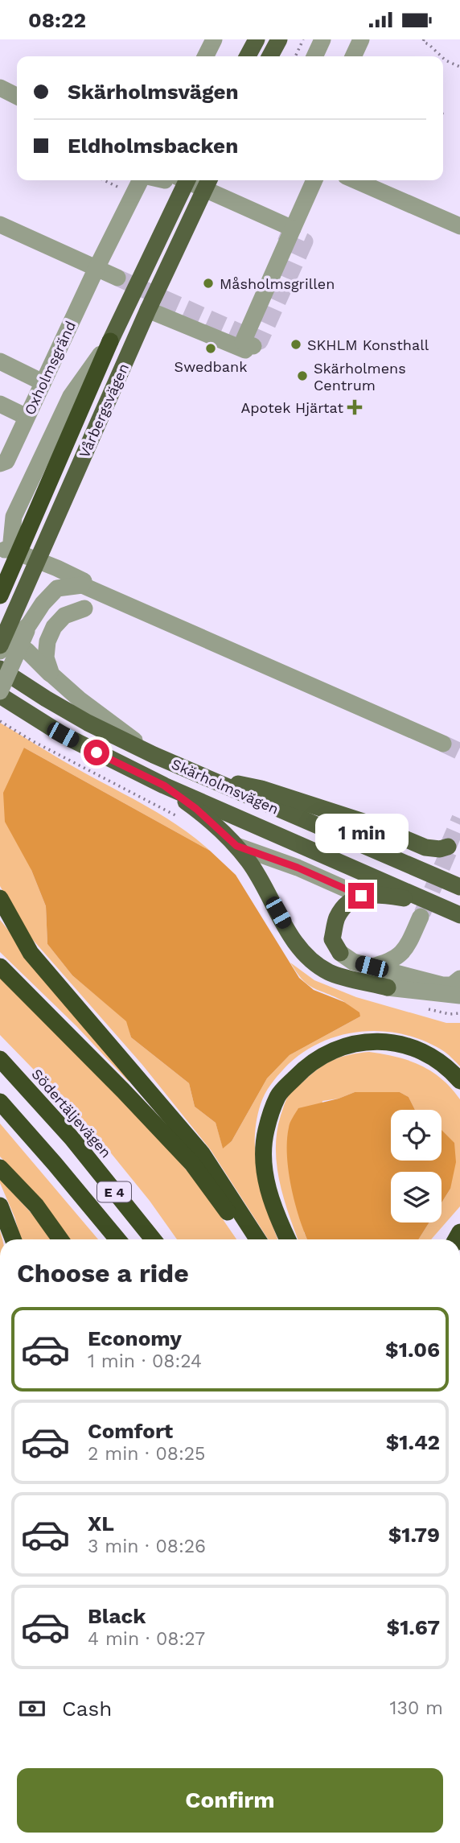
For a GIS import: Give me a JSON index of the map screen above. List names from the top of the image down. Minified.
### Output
{"streets":{"highway":["Södertäljevägen","E 4"],"main road":["Vårbergsvägen","Skärholmsvägen"],"street":["Oxholmsgränd"]},"places":{"other":["Måsholmsgrillen","SKHLM Konsthall","Swedbank","Skärholmens Centrum"],"health":["Apotek Hjärtat"]},"page":{"status":"08:22","banner":["Skärholmsvägen","Eldholmsbacken"],"bubble":"1 min","heading":"Choose a ride","list":[{"name":"Economy","note":"1 min · 08:24","value":"$1.06"},{"name":"Comfort","note":"2 min · 08:25","value":"$1.42"},{"name":"XL","note":"3 min · 08:26","value":"$1.79"},{"name":"Black","note":"4 min · 08:27","value":"$1.67"}],"pay":["Cash","130 m"],"buttons":"Confirm"}}
